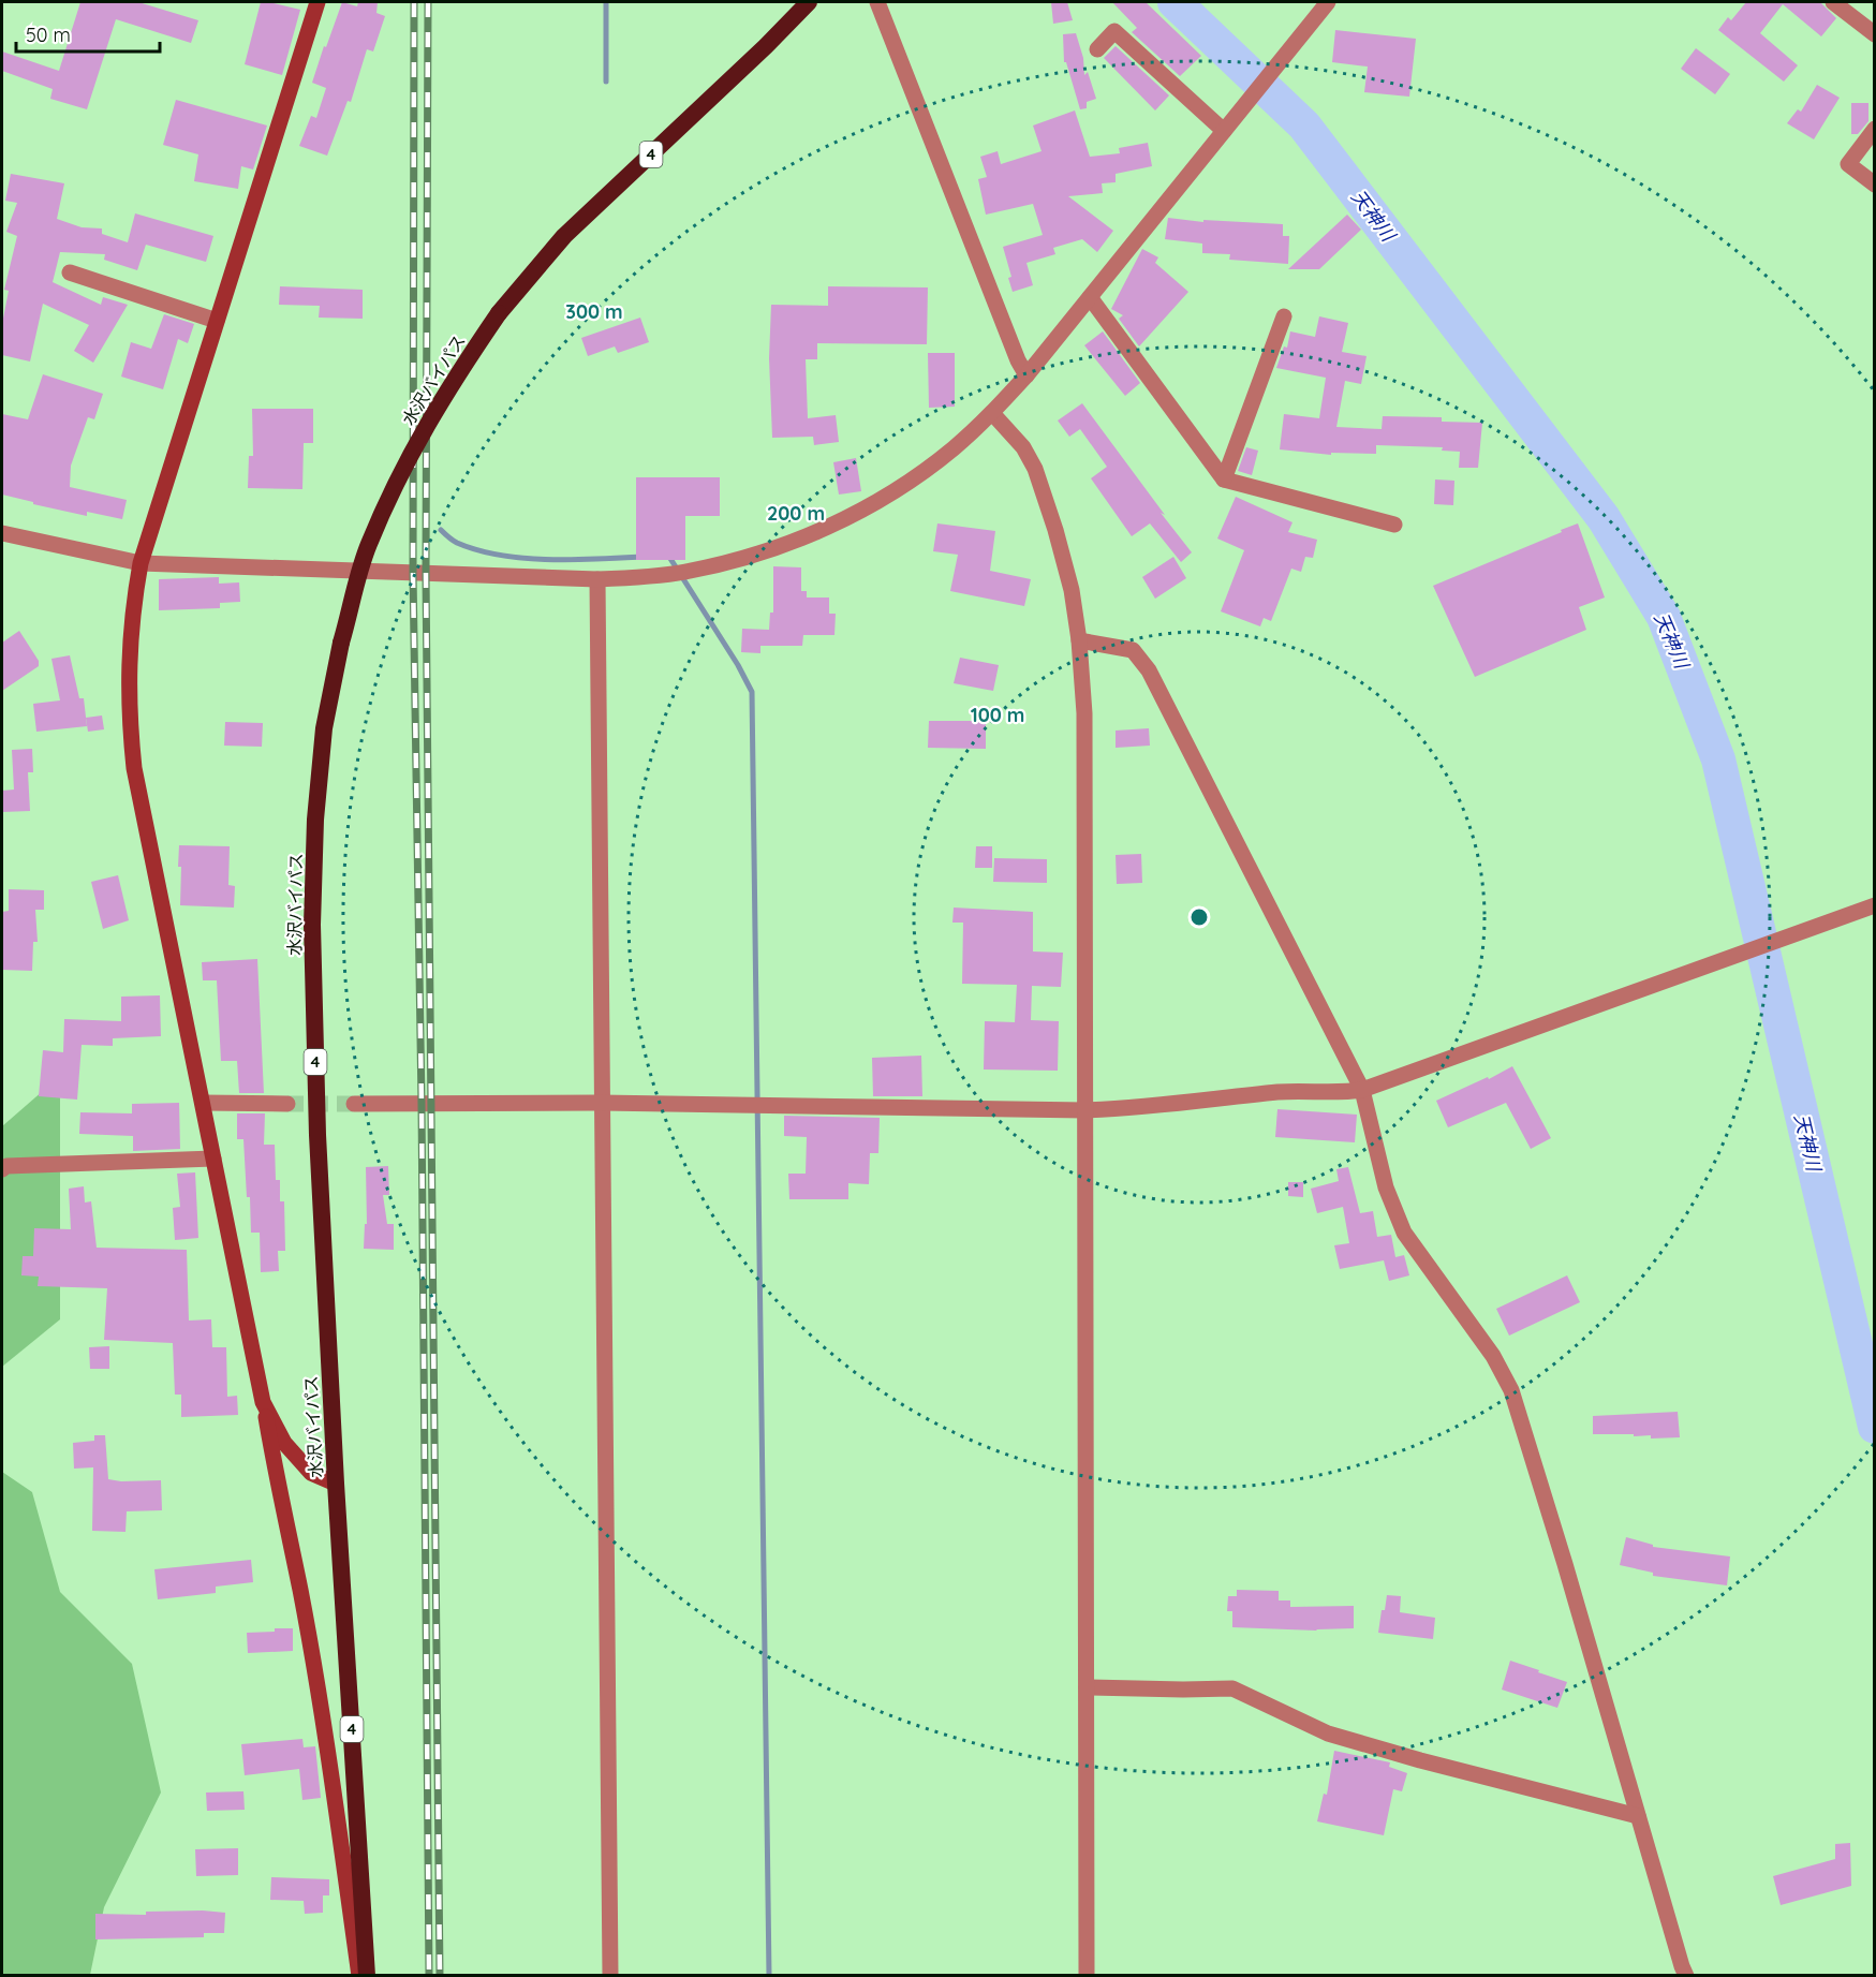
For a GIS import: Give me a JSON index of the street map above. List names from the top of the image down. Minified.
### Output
{"streets":{"highway":["4","水沢バイパス"]},"water":["天神川"],"scale_bar":"50 m","rings":["300 m","200 m","100 m"]}
